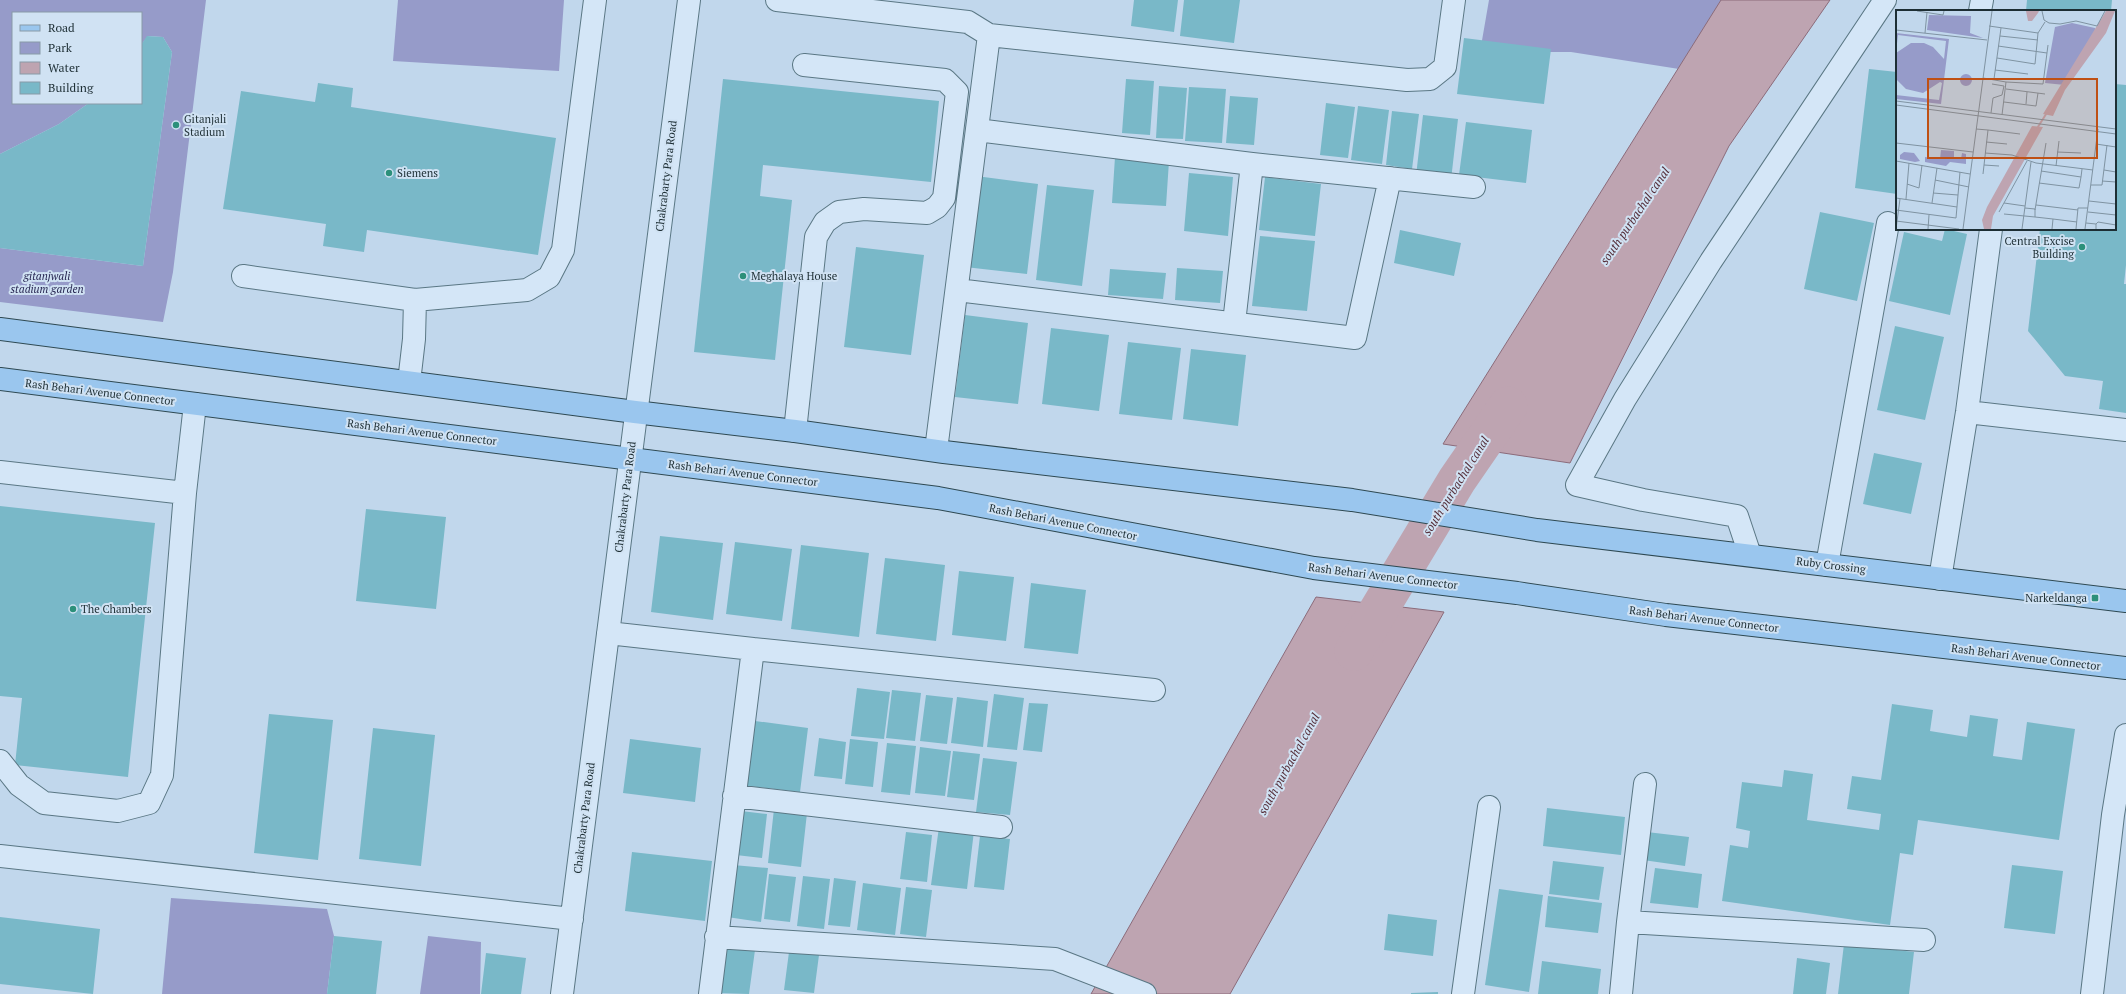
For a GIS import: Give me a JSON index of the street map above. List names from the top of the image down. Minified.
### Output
{"streets":{"main road":["Rash Behari Avenue Connector","Ruby Crossing"],"street":["Chakrabarty Para Road"]},"crossings":[["Chakrabarty Para Road","Rash Behari Avenue Connector"]],"water":["south purbachal canal"],"parks":["gitanjwali stadium garden"],"places":{"other":["Gitanjali Stadium","Siemens","Central Excise Building","Meghalaya House","The Chambers"],"transit":["Narkeldanga"]},"legend":["Road","Park","Water","Building"]}
